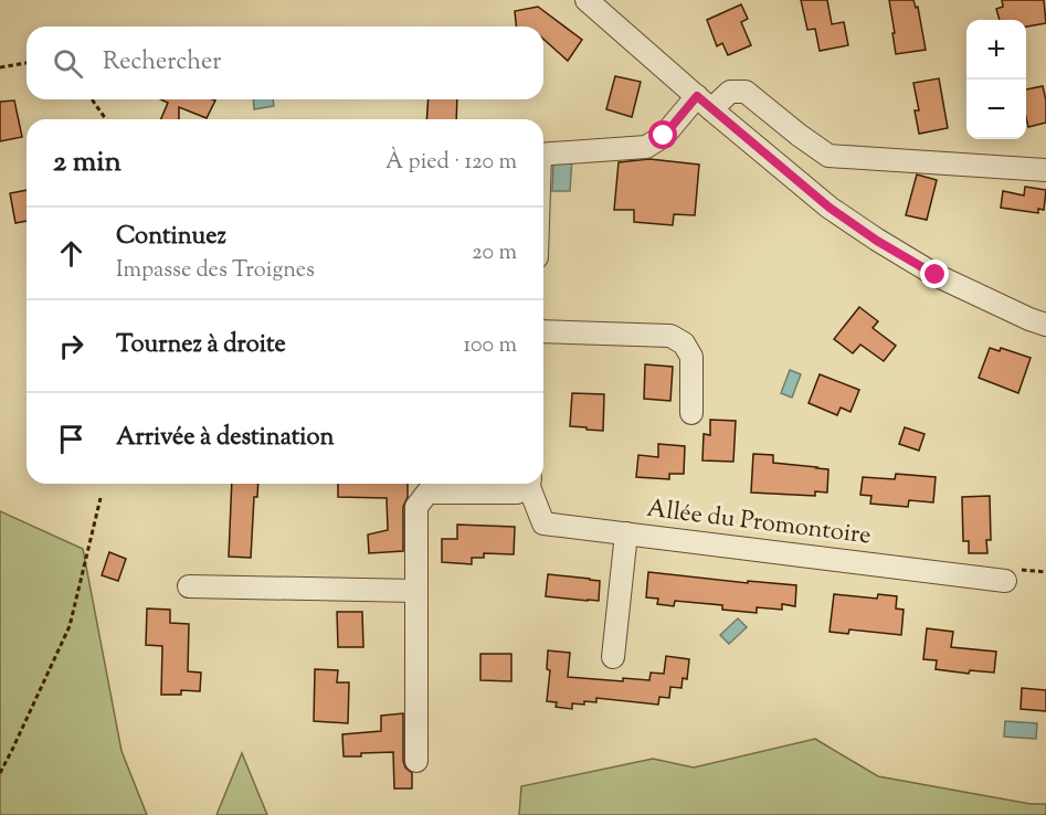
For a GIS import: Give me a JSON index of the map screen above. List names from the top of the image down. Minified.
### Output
{"streets":{"street":["Allée du Promontoire"]},"page":{"map_buttons":["+","−"],"search":"Rechercher","heading":["2 min","À pied · 120 m"],"list":[["Continuez","Impasse des Troignes","20 m"],["Tournez à droite","100 m"],"Arrivée à destination"]}}
